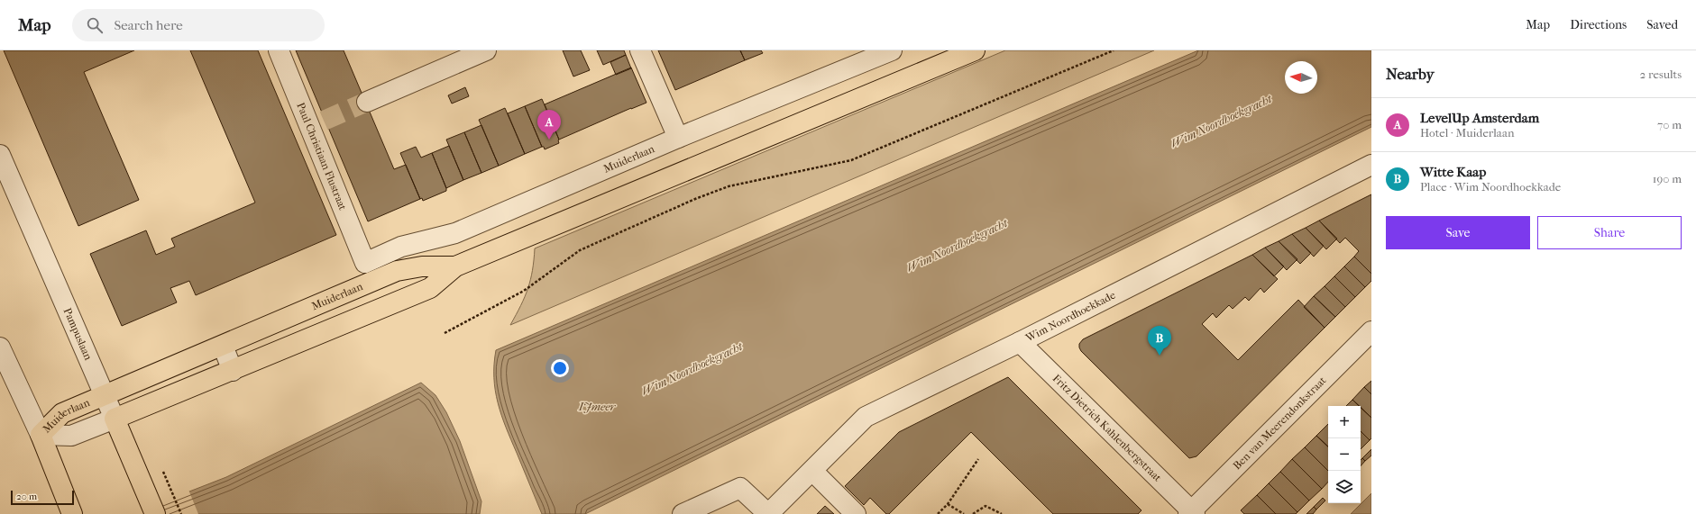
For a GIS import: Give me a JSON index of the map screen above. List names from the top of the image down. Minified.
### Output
{"streets":{"main road":["Muiderlaan","Pampuslaan"],"street":["Paul Christiaan Flustraat","Wim Noordhoekkade","Ben van Meerendonkstraat","Fritz Dietrich Kahlenbergstraat"]},"crossings":[["Paul Christiaan Flustraat","Muiderlaan"],["Muiderlaan","Pampuslaan"],["Wim Noordhoekkade","Fritz Dietrich Kahlenbergstraat"],["Ben van Meerendonkstraat","Fritz Dietrich Kahlenbergstraat"]],"water":["Wim Noordhoekgracht","IJmeer"],"scale_bar":"20 m","north":"left","page":{"header":"Map","search":"Search here","nav":["Map","Directions","Saved"],"heading":["Nearby","2 results"],"list":[{"mark":"A","name":"LevelUp Amsterdam","note":"Hotel · Muiderlaan","value":"70 m"},{"mark":"B","name":"Witte Kaap","note":"Place · Wim Noordhoekkade","value":"190 m"}],"pins":["A","B"],"buttons":["Save","Share"],"map_buttons":["+","−"],"scale":"20 m"}}
